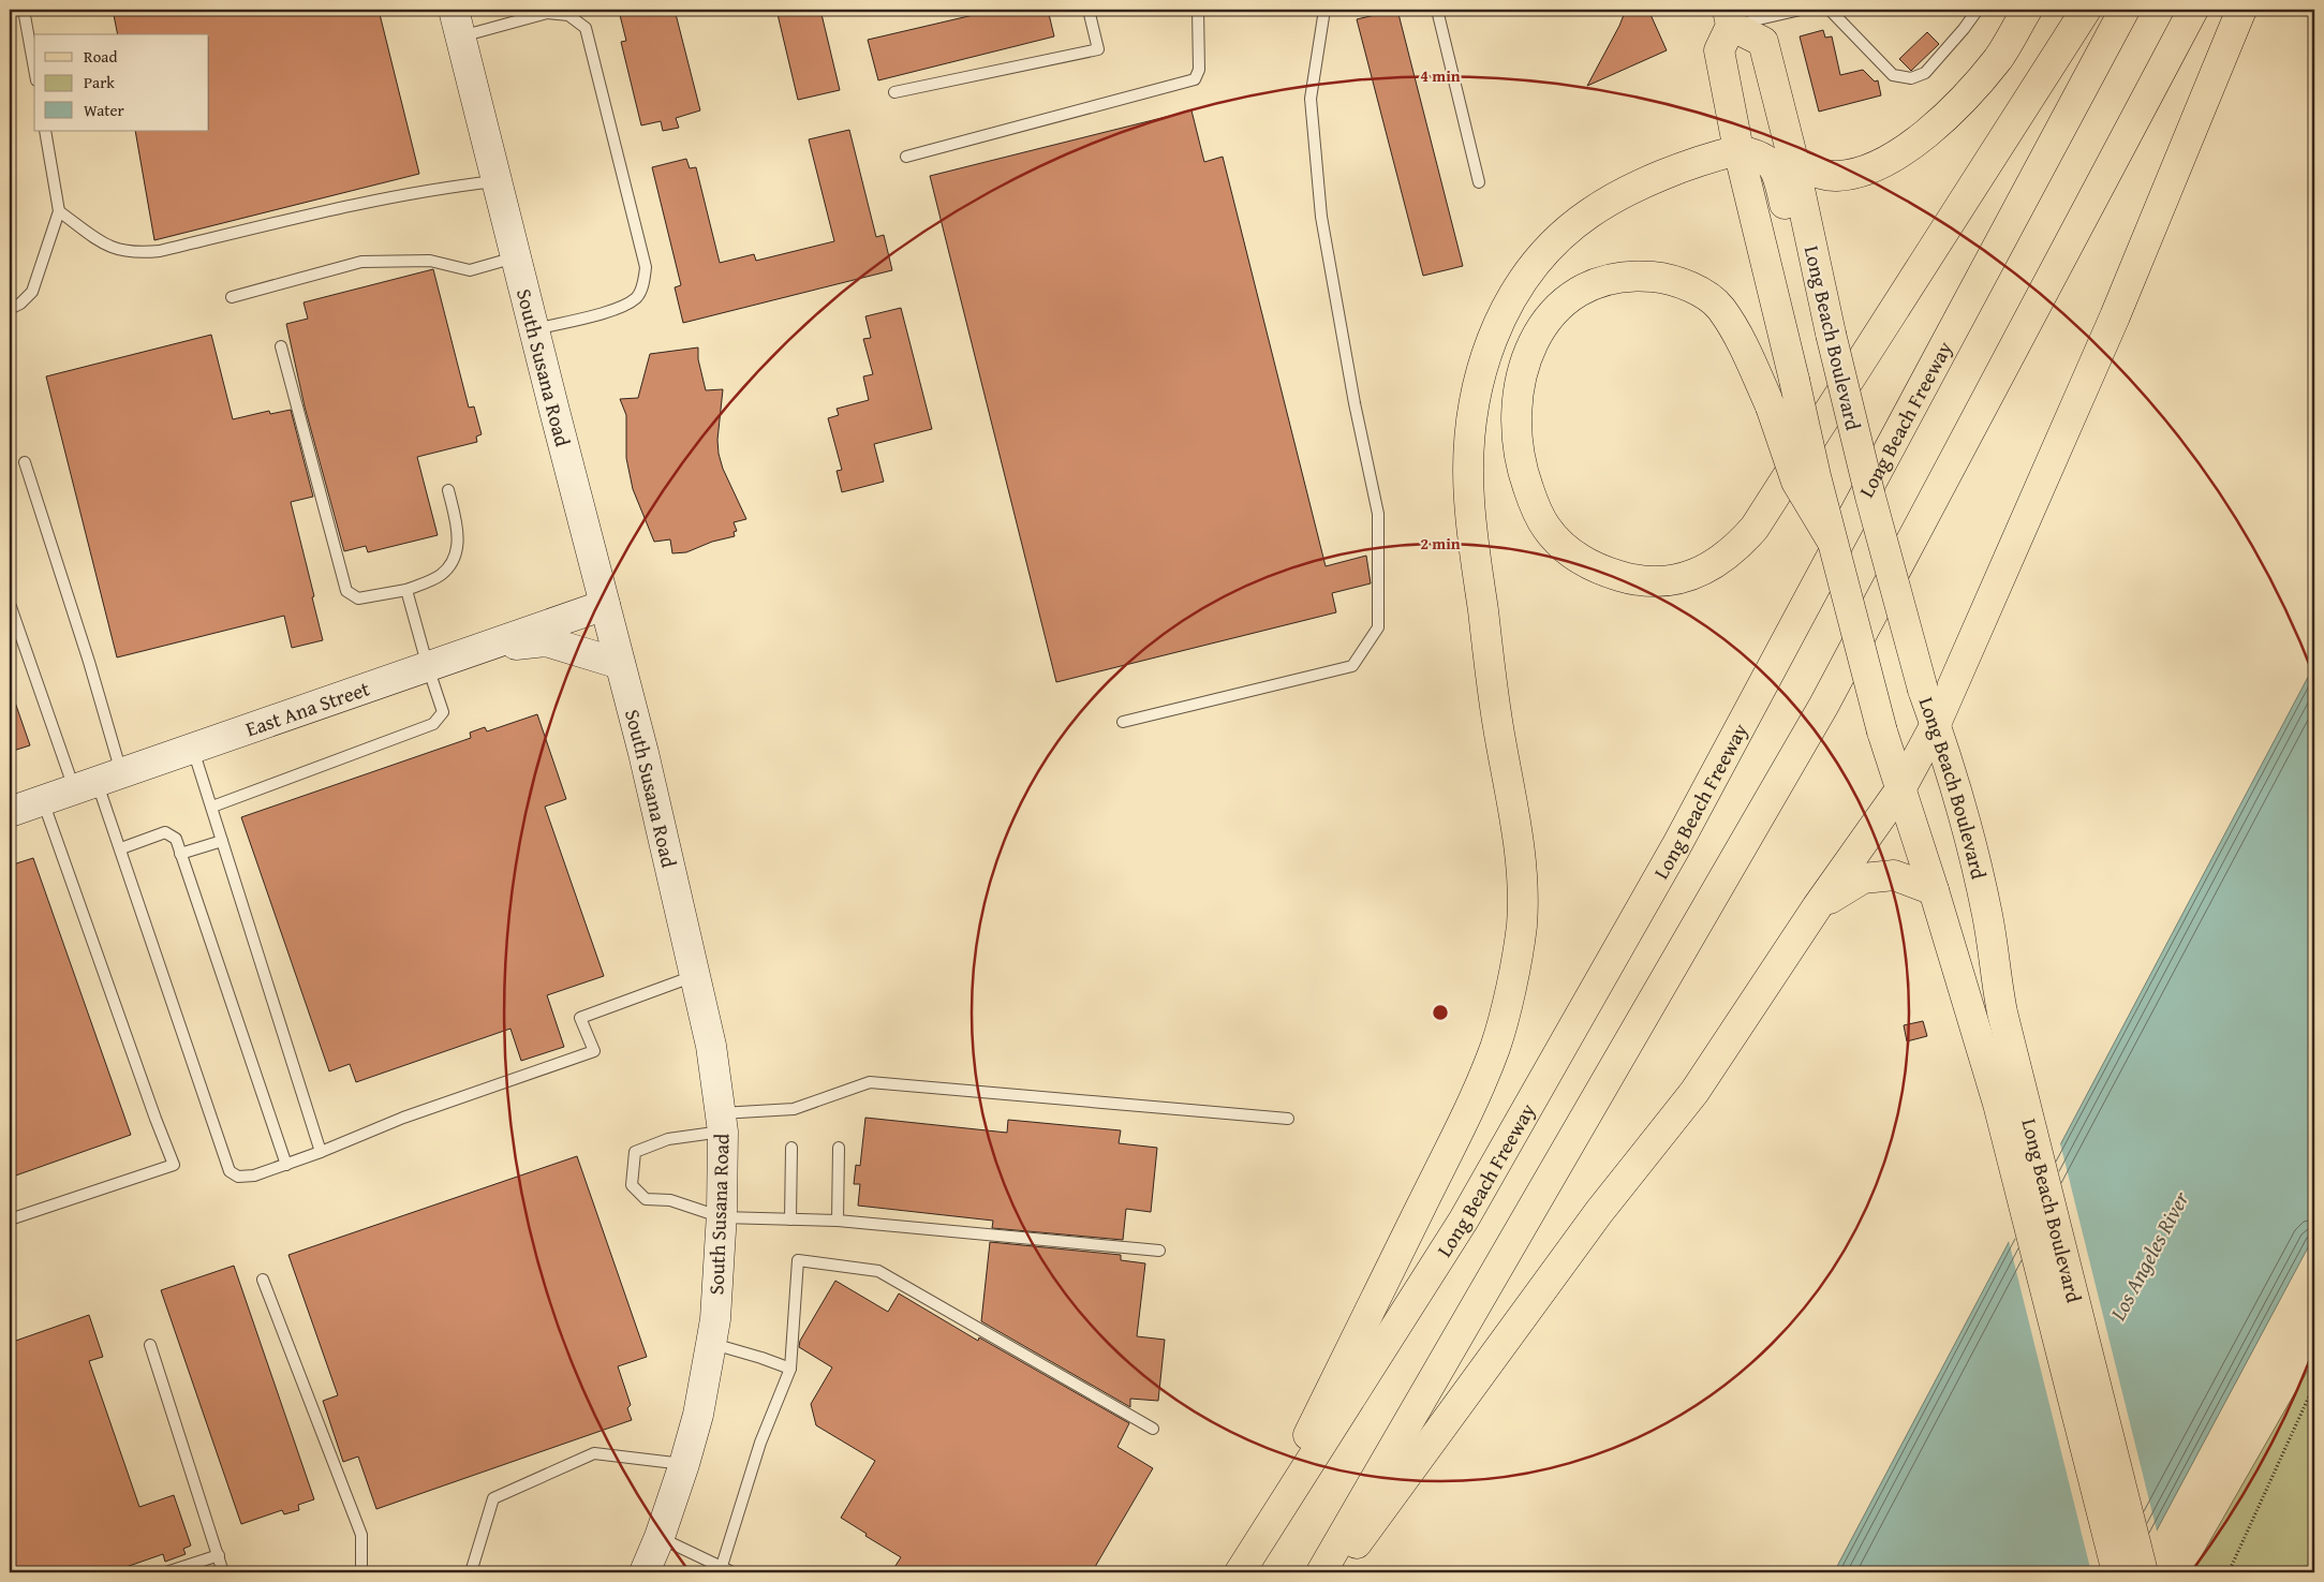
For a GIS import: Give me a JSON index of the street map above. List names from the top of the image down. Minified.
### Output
{"streets":{"main road":["Long Beach Boulevard","Long Beach Freeway"],"street":["South Susana Road","East Ana Street"]},"crossings":[["South Susana Road","East Ana Street"]],"water":["Los Angeles River"],"legend":["Road","Park","Water"],"rings":["4 min","2 min"]}
